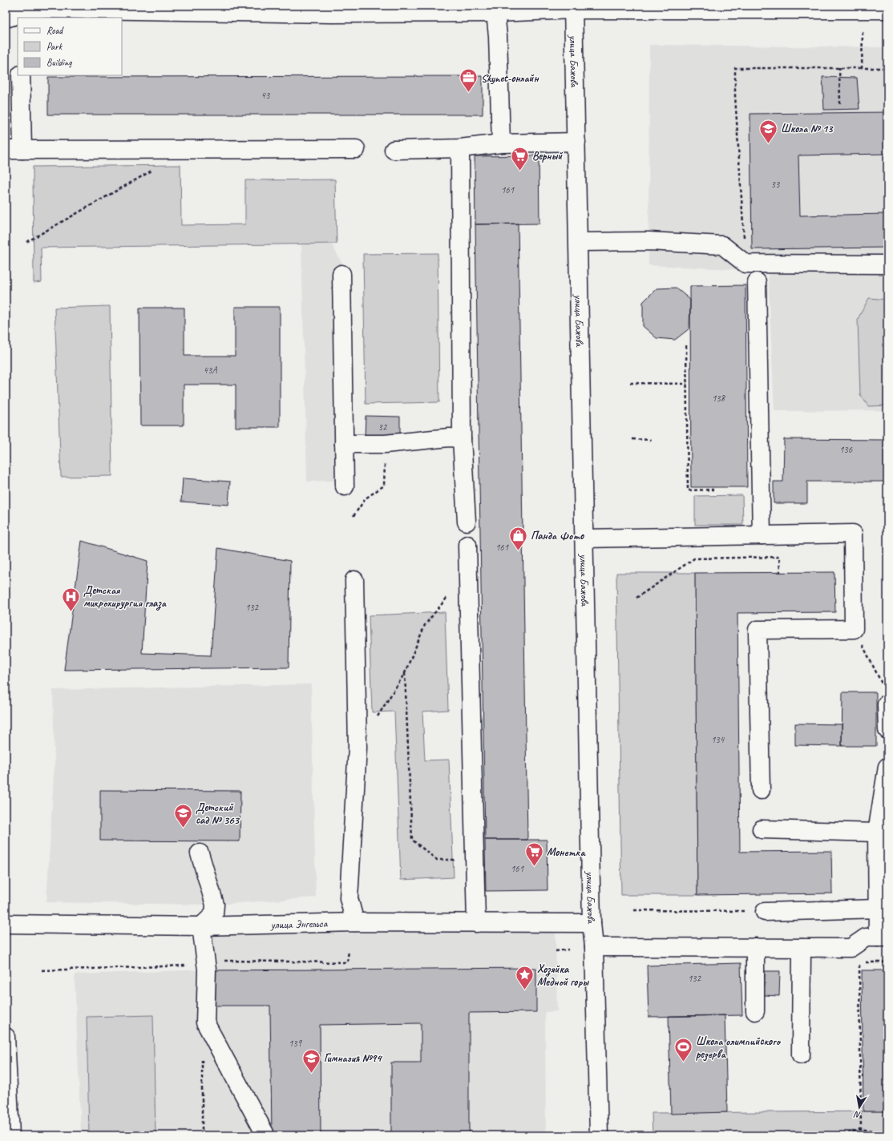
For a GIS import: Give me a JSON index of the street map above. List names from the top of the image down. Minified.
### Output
{"streets":{"street":["улица Бажова","улица Энгельса"]},"crossings":[["улица Бажова","улица Энгельса"]],"places":{"office":["Skynet-онлайн"],"school or university":["Школа № 13","Детский сад № 363","Гимназия №94"],"supermarket":["Верный","Монетка"],"shop":["Панда Фото"],"hospital":["Детская микрохирургия глаза"],"place":["Хозяйка Медной горы"],"sports":["Школа олимпийского резерва"]},"house_numbers":["43","33","161","43А","138","32","136","161","132","134","161","132","139"],"legend":["Road","Park","Building"],"north":"bottom"}
